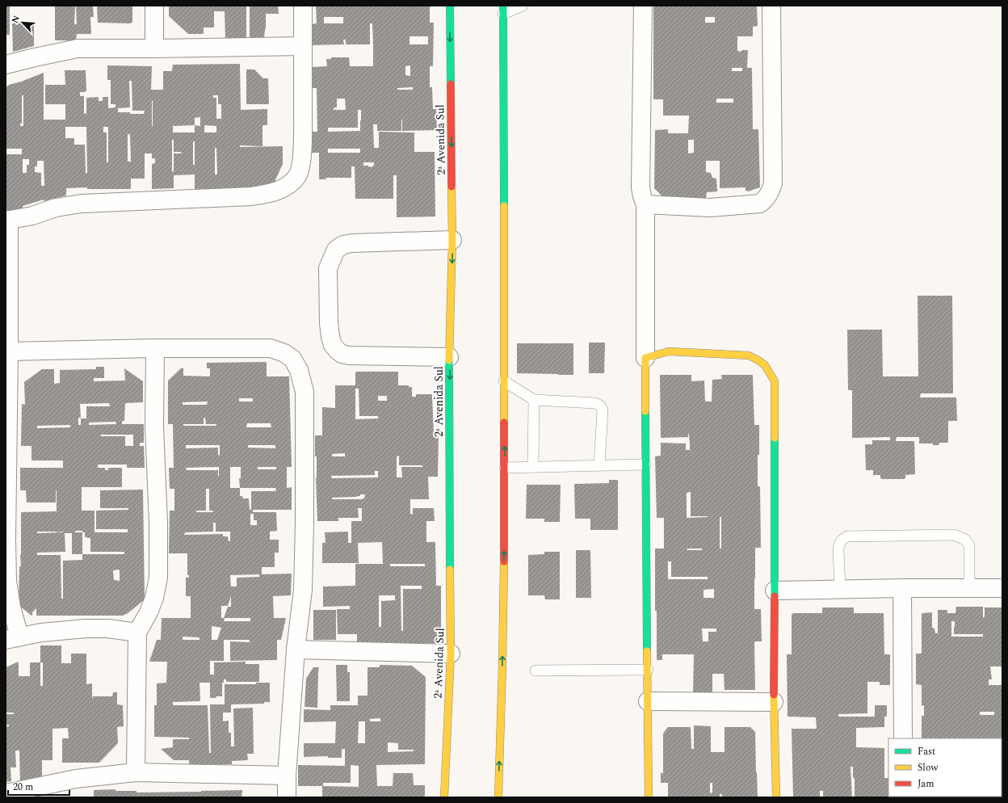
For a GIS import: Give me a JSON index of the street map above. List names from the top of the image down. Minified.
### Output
{"streets":{"street":["2ᵃ Avenida Sul"]},"legend":["Fast","Slow","Jam"],"scale_bar":"20 m","north":"top left"}
